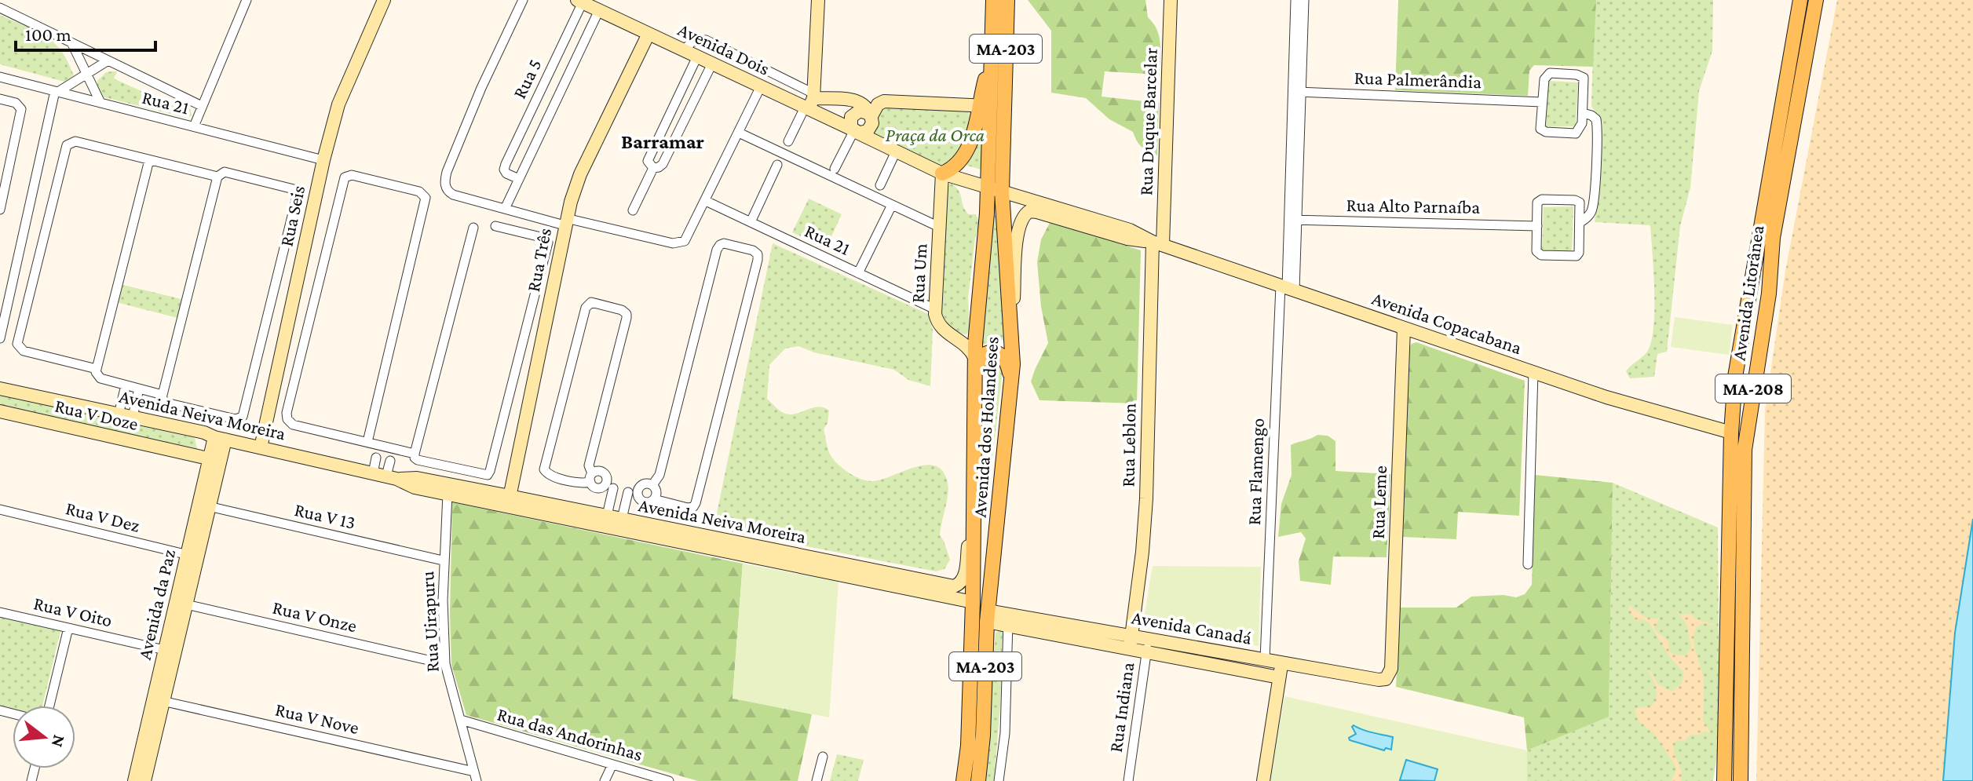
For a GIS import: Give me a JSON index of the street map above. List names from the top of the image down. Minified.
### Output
{"streets":{"main road":["MA-203","Avenida Litorânea","MA-208","Avenida dos Holandeses"],"street":["Avenida Dois","Rua 5","Rua Palmerândia","Rua 21","Rua Duque Barcelar","Rua Alto Parnaíba","Rua Seis","Rua Três","Rua Um","Avenida Copacabana","Rua V Doze","Avenida Neiva Moreira","Rua Leblon","Rua Flamengo","Rua Leme","Rua V 13","Rua V Dez","Avenida da Paz","Rua V Oito","Rua V Onze","Rua Uirapuru","Avenida Canadá","Rua Indiana","Rua V Nove","Rua das Andorinhas"]},"crossings":[["Avenida Dois","Rua 5"],["Avenida Dois","Rua Três"],["MA-203","Avenida dos Holandeses"],["Rua Palmerândia","Rua Flamengo"],["Rua 21","Rua Seis"],["Rua 21","Rua Um"],["Rua Duque Barcelar","Avenida Copacabana"],["Rua Duque Barcelar","Rua Leblon"],["Rua Alto Parnaíba","Rua Flamengo"],["Rua Seis","Avenida Neiva Moreira"],["Rua Três","Avenida Neiva Moreira"],["Rua Um","Avenida dos Holandeses"],["Avenida Litorânea","Avenida Copacabana"],["Avenida Copacabana","Avenida dos Holandeses"],["Avenida Copacabana","Rua Leblon"],["Avenida Copacabana","Rua Flamengo"],["Avenida Copacabana","Rua Leme"],["Rua V Doze","Avenida da Paz"],["Avenida Neiva Moreira","Avenida dos Holandeses"],["Avenida Neiva Moreira","Avenida da Paz"],["Avenida Neiva Moreira","Rua Uirapuru"],["Avenida dos Holandeses","Avenida Canadá"],["Rua Leblon","Avenida Canadá"],["Rua Flamengo","Avenida Canadá"],["Rua Leme","Avenida Canadá"],["Rua V 13","Avenida da Paz"],["Rua V 13","Rua Uirapuru"],["Rua V Dez","Avenida da Paz"],["Avenida da Paz","Rua V Oito"],["Avenida da Paz","Rua V Onze"],["Avenida da Paz","Rua V Nove"],["Rua V Onze","Rua Uirapuru"],["Rua Uirapuru","Rua V Nove"],["Rua Uirapuru","Rua das Andorinhas"],["Avenida Canadá","Rua Indiana"]],"districts":["Barramar"],"parks":["Praça da Orca"],"scale_bar":"100 m","north":"right"}
